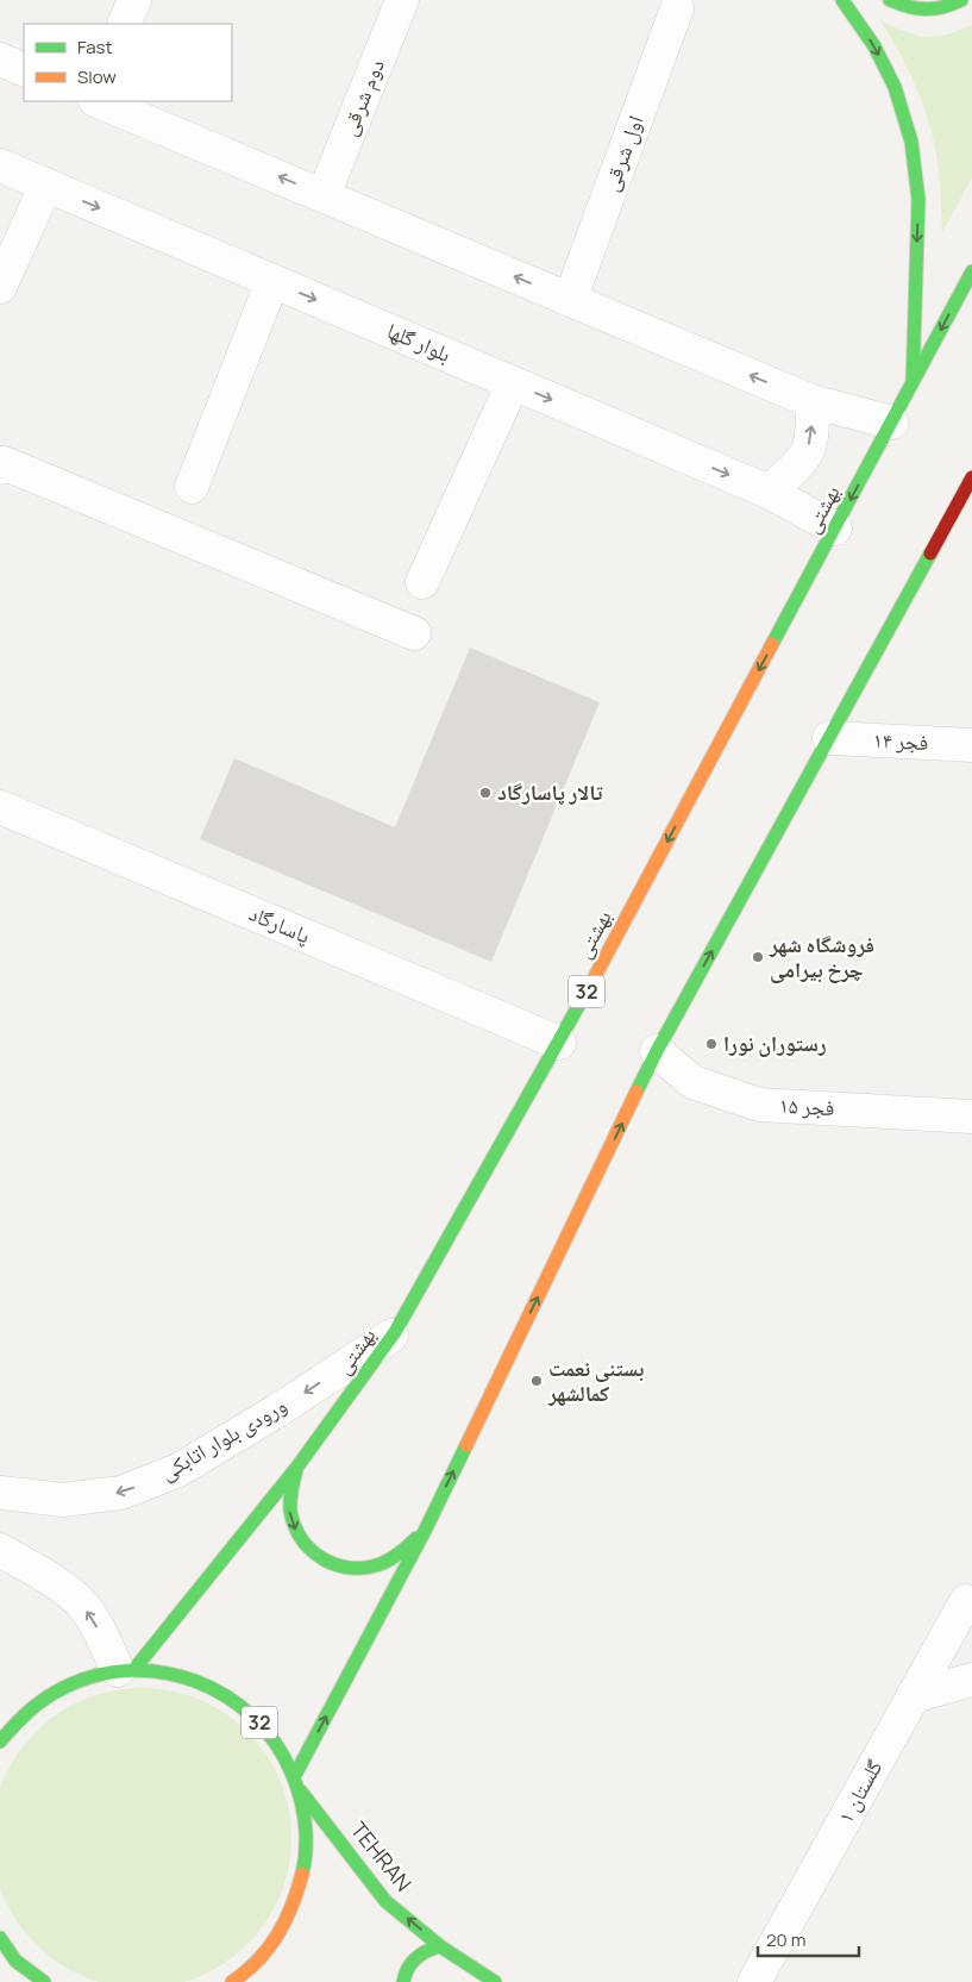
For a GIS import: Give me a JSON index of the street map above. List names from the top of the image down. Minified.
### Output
{"streets":{"main road":["بهشتی","32","TEHRAN"],"street":["دوم شرقی","اول شرقی","بلوار گلها","فجر ۱۴","پاسارگاد","فجر ۱۵","ورودی بلوار اتابکی","گلستان ۱"]},"crossings":[["بلوار گلها","بهشتی"],["بهشتی","پاسارگاد"],["بهشتی","32"],["بهشتی","ورودی بلوار اتابکی"],["32","TEHRAN"]],"one_way":["ورودی بلوار اتابکی","TEHRAN"],"places":["تالار پاسارگاد","فروشگاه شهر چرخ بیرامی","رستوران نورا","بستنی نعمت کمالشهر"],"legend":["Fast","Slow"],"scale_bar":"20 m"}
